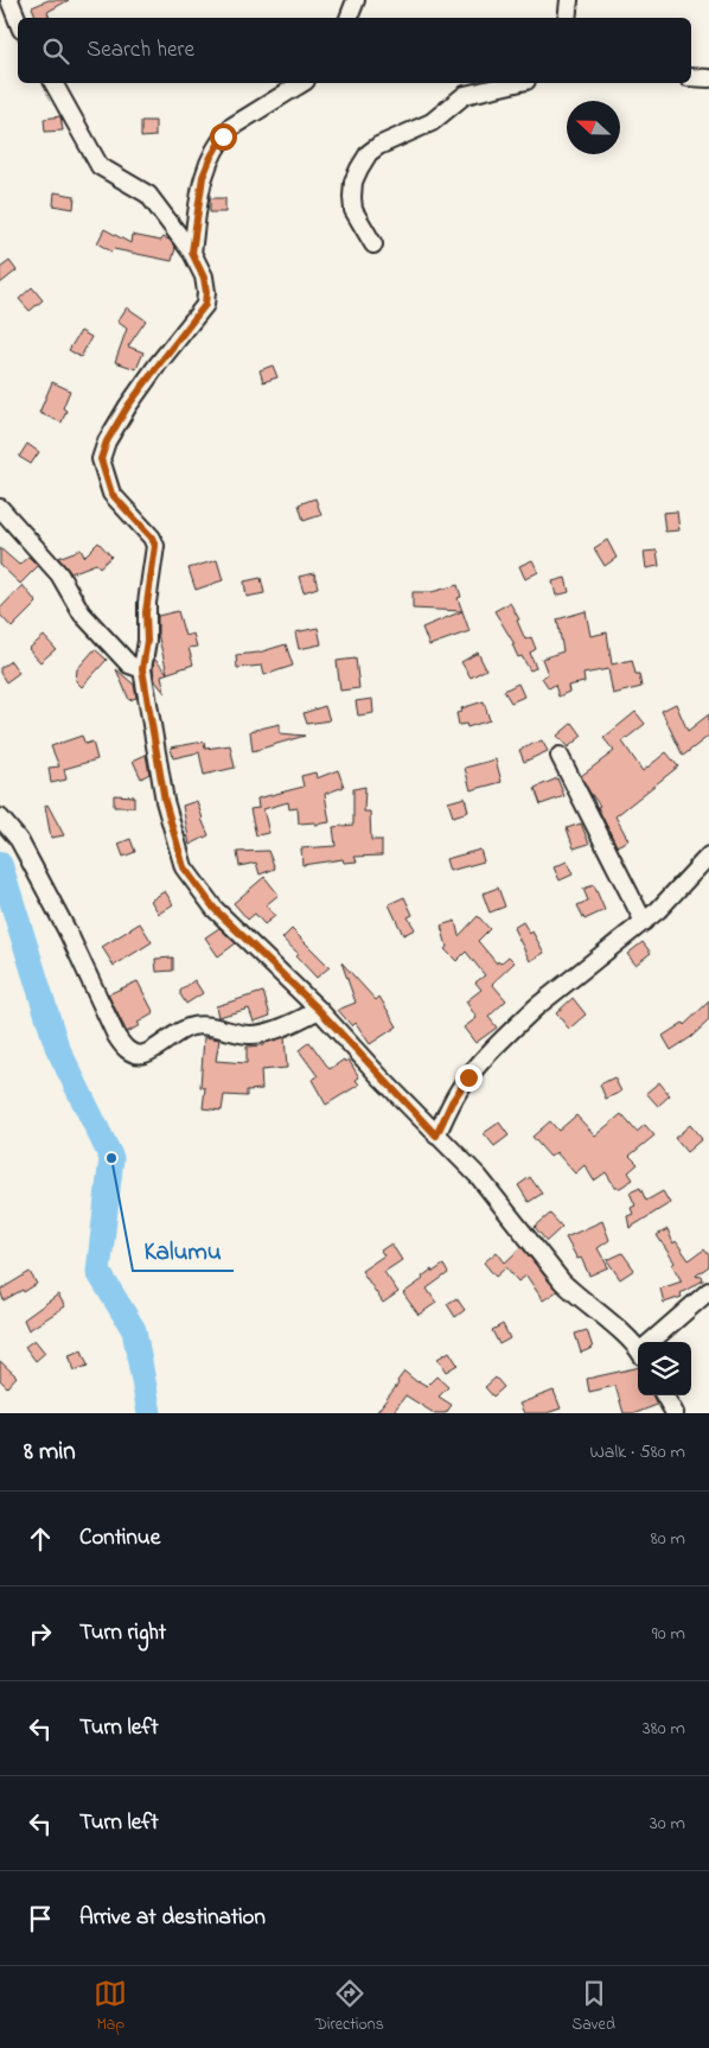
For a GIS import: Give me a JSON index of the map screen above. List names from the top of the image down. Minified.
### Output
{"places":["Kalumu"],"north":"left","page":{"search":"Search here","heading":["8 min","Walk · 580 m"],"list":[["Continue","80 m"],["Turn right","90 m"],["Turn left","380 m"],["Turn left","30 m"],"Arrive at destination"],"nav":["Map","Directions","Saved"]}}
